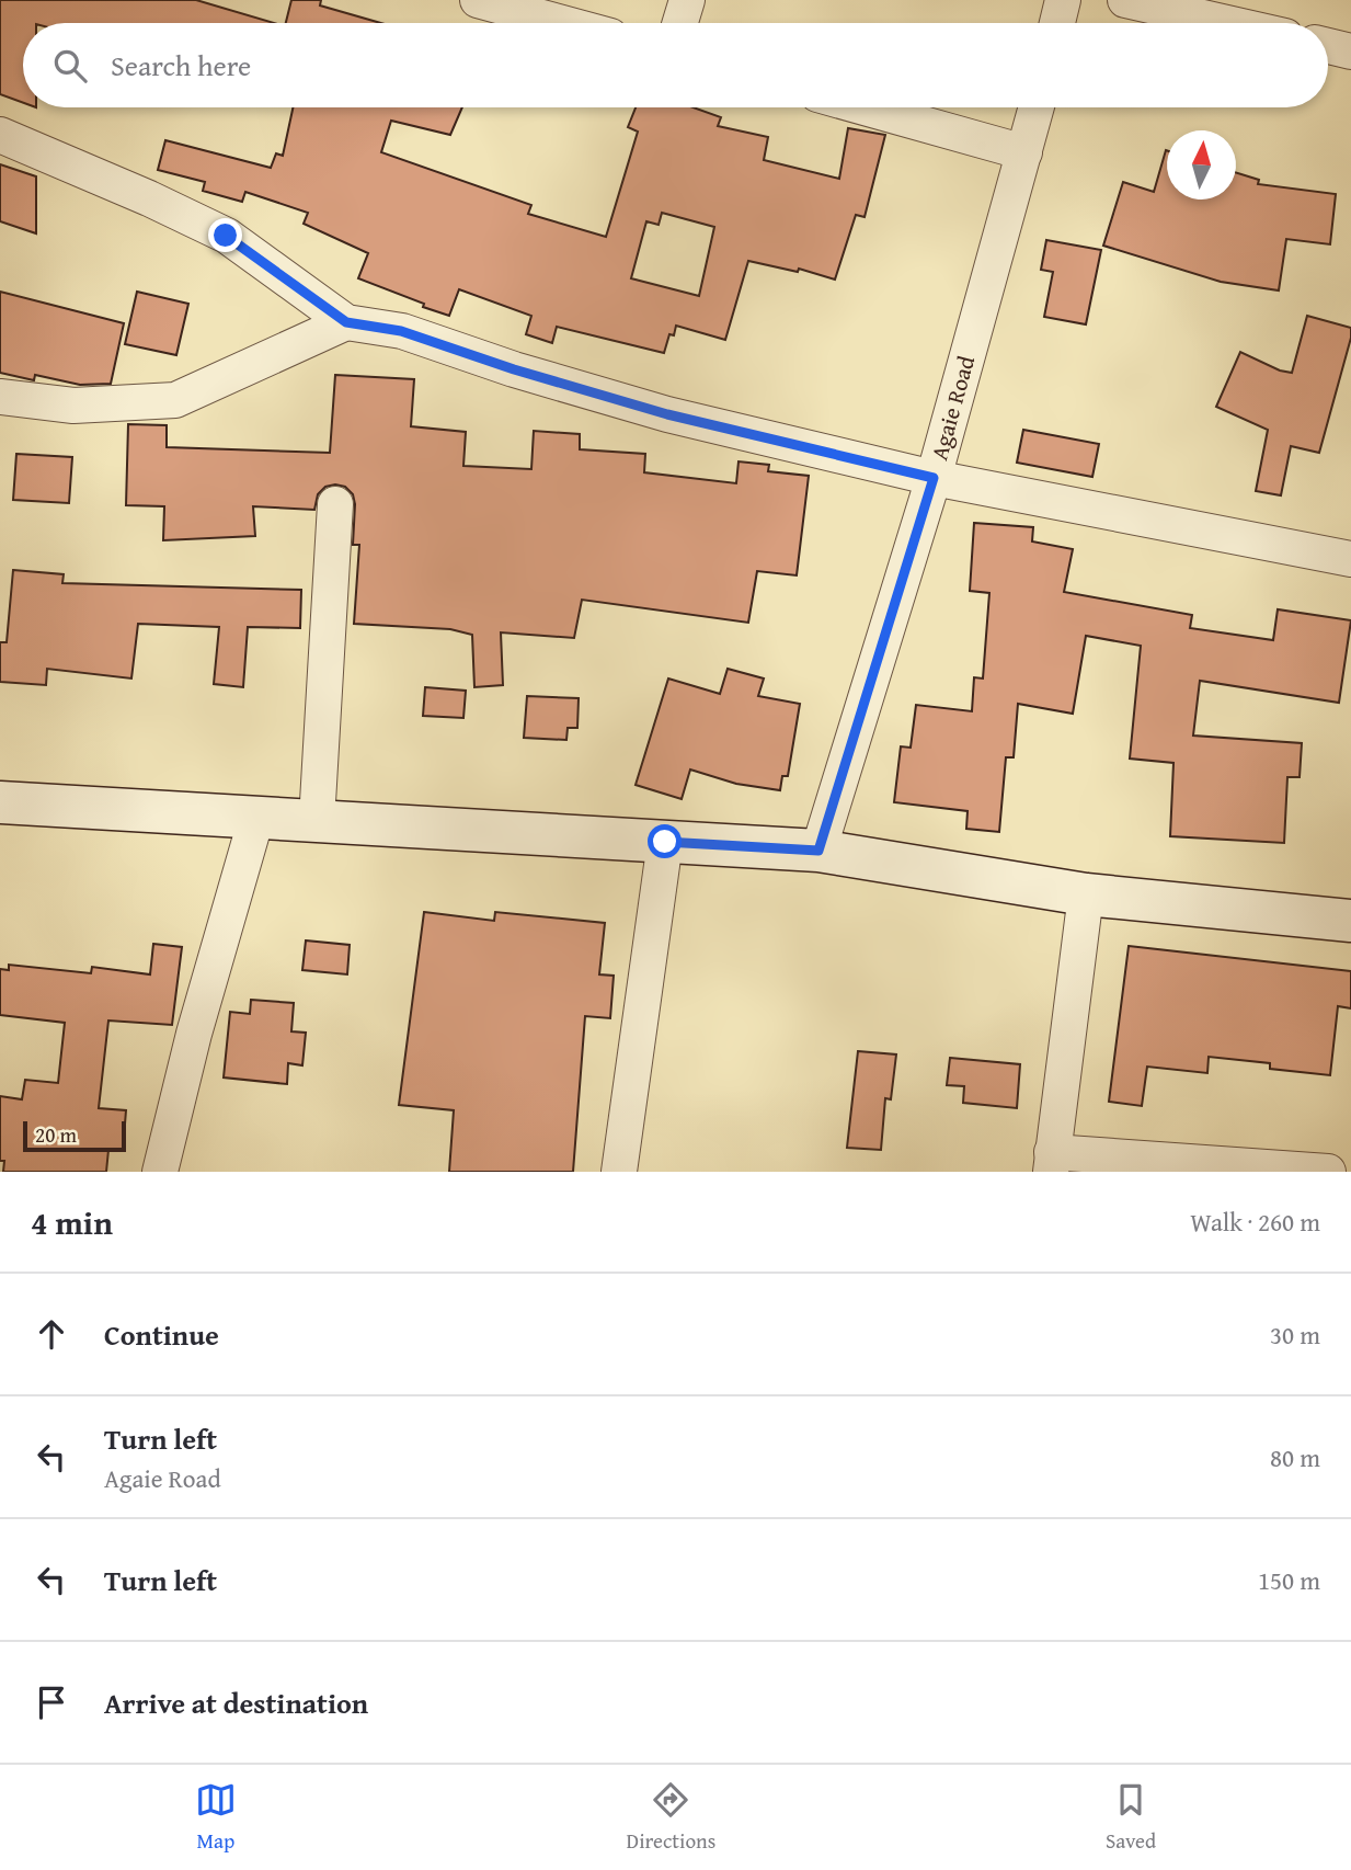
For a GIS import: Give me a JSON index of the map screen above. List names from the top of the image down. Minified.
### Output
{"streets":{"street":["Agaie Road"]},"scale_bar":"20 m","north":"top","page":{"search":"Search here","scale":"20 m","heading":["4 min","Walk · 260 m"],"list":[["Continue","30 m"],["Turn left","Agaie Road","80 m"],["Turn left","150 m"],"Arrive at destination"],"nav":["Map","Directions","Saved"]}}
